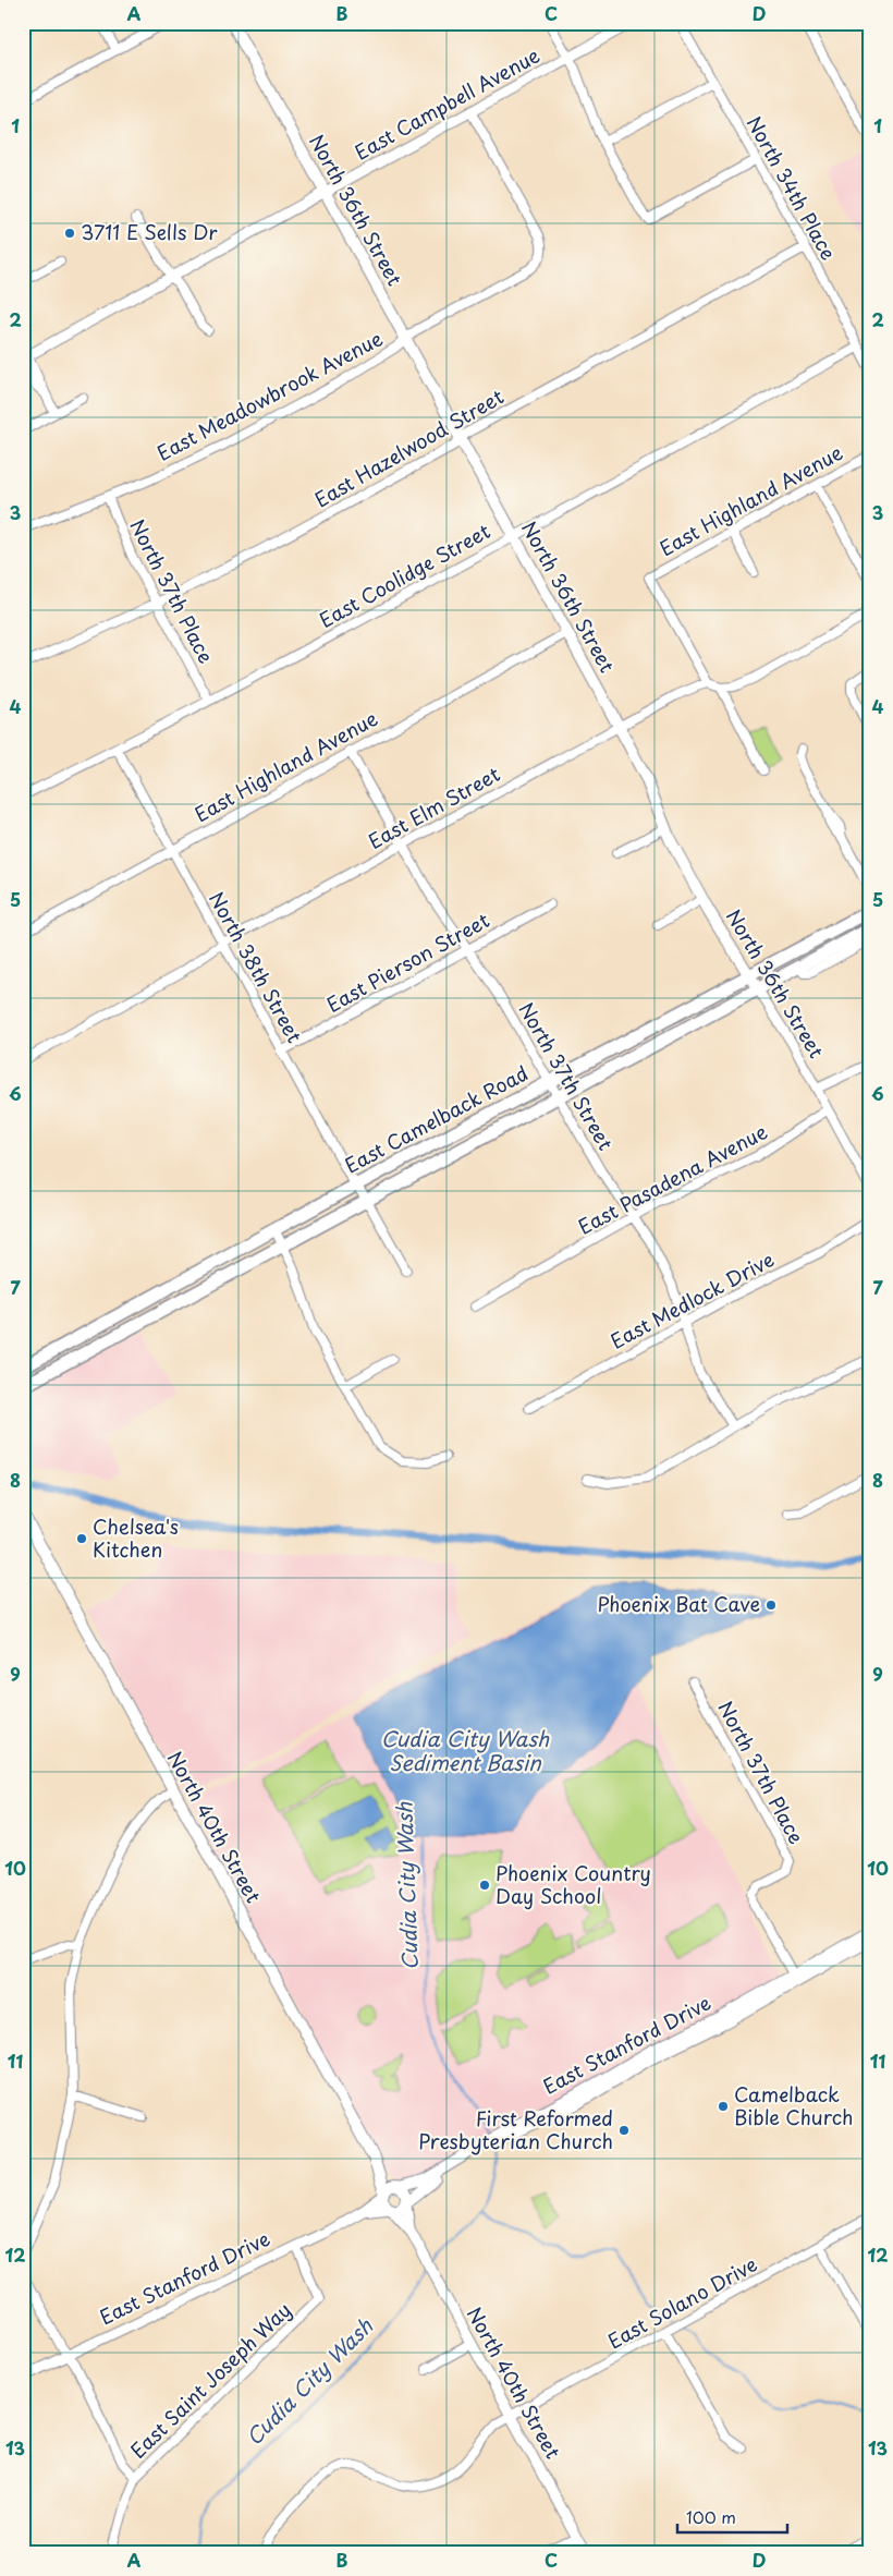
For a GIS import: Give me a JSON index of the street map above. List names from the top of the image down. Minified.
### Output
{"streets":{"main road":["North 36th Street","East Camelback Road","North 40th Street"],"street":["East Campbell Avenue","North 34th Place","East Meadowbrook Avenue","East Hazelwood Street","East Highland Avenue","East Coolidge Street","North 37th Place","East Elm Street","East Pierson Street","North 38th Street","North 37th Street","East Pasadena Avenue","East Medlock Drive","East Stanford Drive","East Solano Drive","East Saint Joseph Way"]},"crossings":[["East Campbell Avenue","North 36th Street"],["East Campbell Avenue","East Meadowbrook Avenue"],["North 34th Place","East Hazelwood Street"],["North 34th Place","East Coolidge Street"],["North 36th Street","East Meadowbrook Avenue"],["North 36th Street","East Hazelwood Street"],["North 36th Street","East Highland Avenue"],["North 36th Street","East Coolidge Street"],["North 36th Street","East Elm Street"],["North 36th Street","East Camelback Road"],["North 36th Street","East Pasadena Avenue"],["East Meadowbrook Avenue","North 37th Place"],["East Hazelwood Street","North 37th Place"],["East Highland Avenue","East Elm Street"],["East Highland Avenue","North 38th Street"],["East Highland Avenue","North 37th Street"],["East Coolidge Street","North 37th Place"],["East Coolidge Street","North 38th Street"],["North 37th Place","East Stanford Drive"],["East Elm Street","North 38th Street"],["East Elm Street","North 37th Street"],["East Pierson Street","North 38th Street"],["East Pierson Street","North 37th Street"],["North 38th Street","East Camelback Road"],["North 37th Street","East Camelback Road"],["North 37th Street","East Pasadena Avenue"],["North 37th Street","East Medlock Drive"],["North 40th Street","East Stanford Drive"],["North 40th Street","East Solano Drive"],["East Stanford Drive","East Saint Joseph Way"]],"water":["Cudia City Wash Sediment Basin","Cudia City Wash"],"places":["3711 E Sells Dr","Chelsea's Kitchen","Phoenix Bat Cave","Phoenix Country Day School","Camelback Bible Church","First Reformed Presbyterian Church"],"scale_bar":"100 m","grid":{"columns":["A","B","C","D"],"rows":["1","2","3","4","5","6","7","8","9","10","11","12","13"]}}
